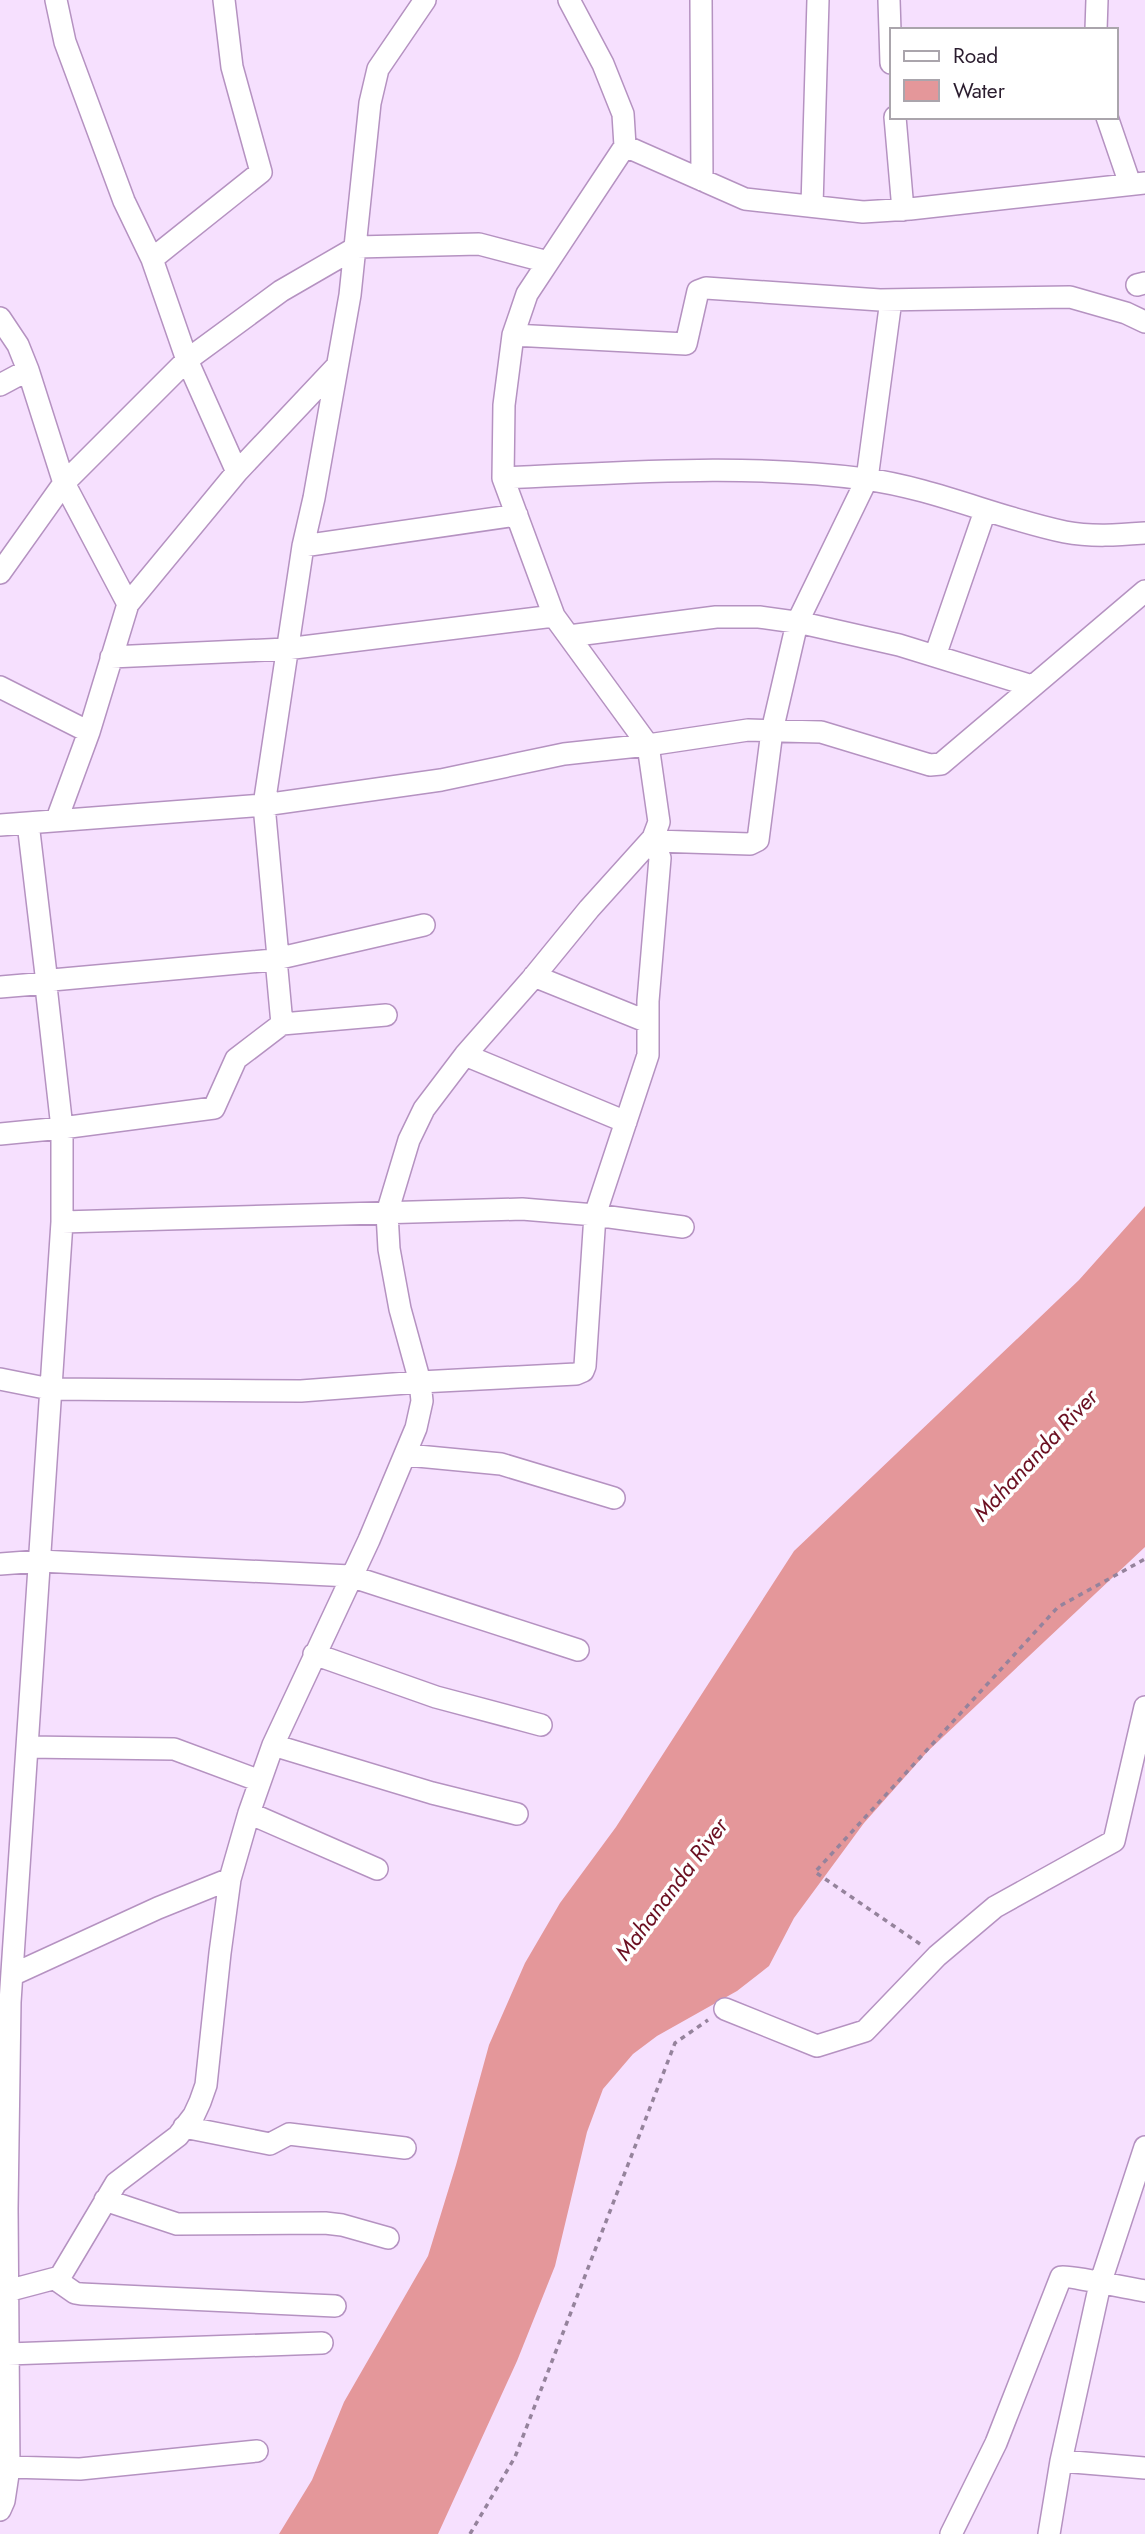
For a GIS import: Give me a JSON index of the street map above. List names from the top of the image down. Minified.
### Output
{"water":["Mahananda River"],"legend":["Road","Water"]}
